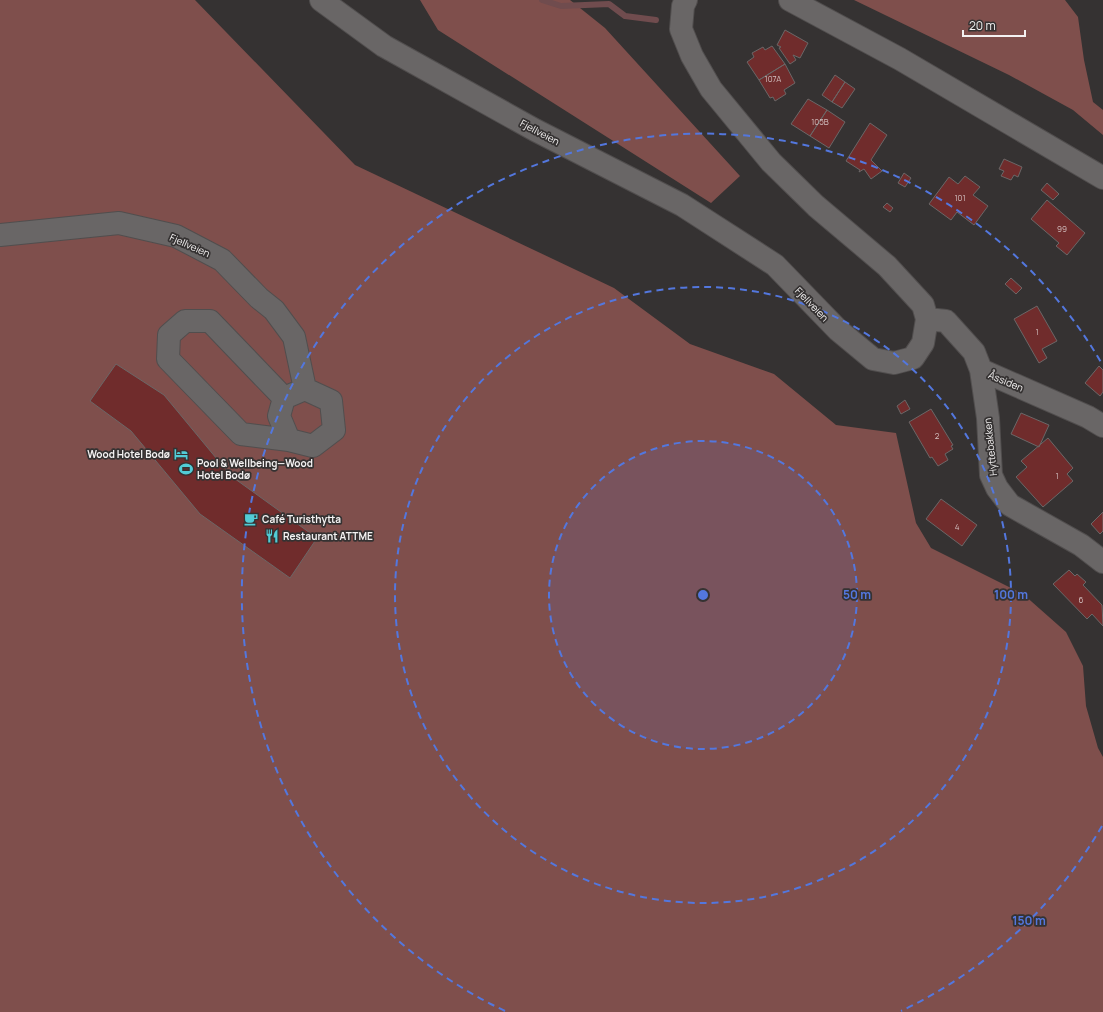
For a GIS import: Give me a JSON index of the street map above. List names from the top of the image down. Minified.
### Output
{"streets":{"street":["Fjellveien","Åssiden","Hyttebakken"]},"crossings":[["Fjellveien","Åssiden"],["Åssiden","Hyttebakken"]],"places":{"hotel":["Wood Hotel Bodø"],"sports":["Pool & Wellbeing—Wood Hotel Bodø"],"cafe":["Café Turisthytta"],"restaurant":["Restaurant ATTME"]},"house_numbers":["107A","105B","101","99","1","2","1","4","6"],"scale_bar":"20 m","rings":["50 m","100 m","150 m"]}
